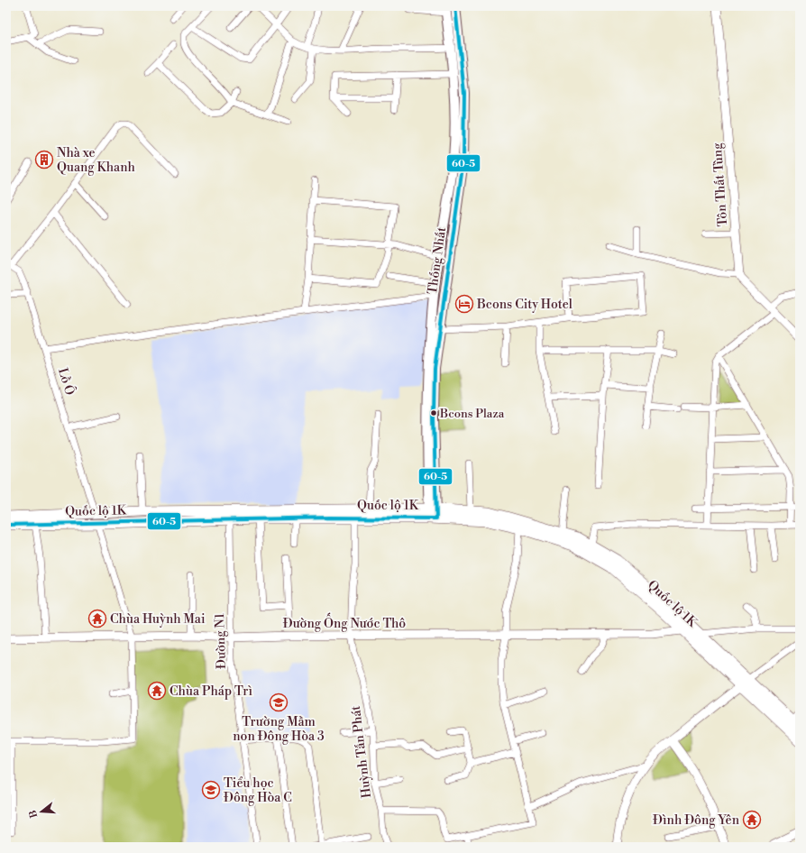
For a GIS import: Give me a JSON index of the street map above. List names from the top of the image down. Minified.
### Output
{"streets":{"main road":["Thống Nhất","Quốc lộ 1K"],"street":["Tôn Thất Tùng","Lồ Ô","Đường Ống Nước Thô","Đường N1","Huỳnh Tấn Phát"]},"crossings":[["Thống Nhất","Quốc lộ 1K"],["Lồ Ô","Quốc lộ 1K"],["Lồ Ô","Đường Ống Nước Thô"],["Quốc lộ 1K","Đường Ống Nước Thô"],["Quốc lộ 1K","Đường N1"],["Quốc lộ 1K","Huỳnh Tấn Phát"],["Đường Ống Nước Thô","Đường N1"],["Đường Ống Nước Thô","Huỳnh Tấn Phát"]],"places":{"building":["Nhà xe Quang Khanh"],"hotel":["Bcons City Hotel"],"other":["Bcons Plaza"],"temple":["Chùa Huỳnh Mai","Chùa Pháp Trì","Đình Đông Yên"],"school or university":["Trường Mầm non Đông Hòa 3","Tiểu học Đông Hòa C"]},"lines":["transit line 60-5"],"north":"left"}
